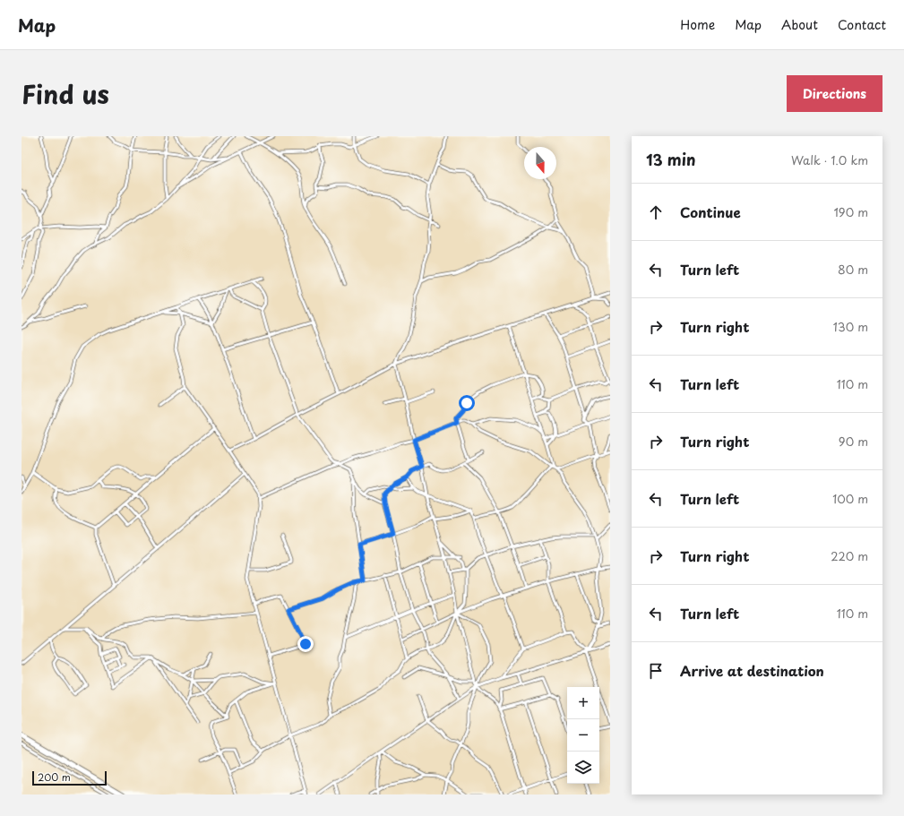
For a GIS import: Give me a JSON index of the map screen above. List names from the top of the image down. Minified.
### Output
{"scale_bar":"200 m","north":"bottom","page":{"header":"Map","nav":["Home","Map","About","Contact"],"title":"Find us","buttons":"Directions","heading":["13 min","Walk · 1.0 km"],"list":[["Continue","190 m"],["Turn left","80 m"],["Turn right","130 m"],["Turn left","110 m"],["Turn right","90 m"],["Turn left","100 m"],["Turn right","220 m"],["Turn left","110 m"],"Arrive at destination"],"map_buttons":["+","−"],"scale":"200 m"}}
